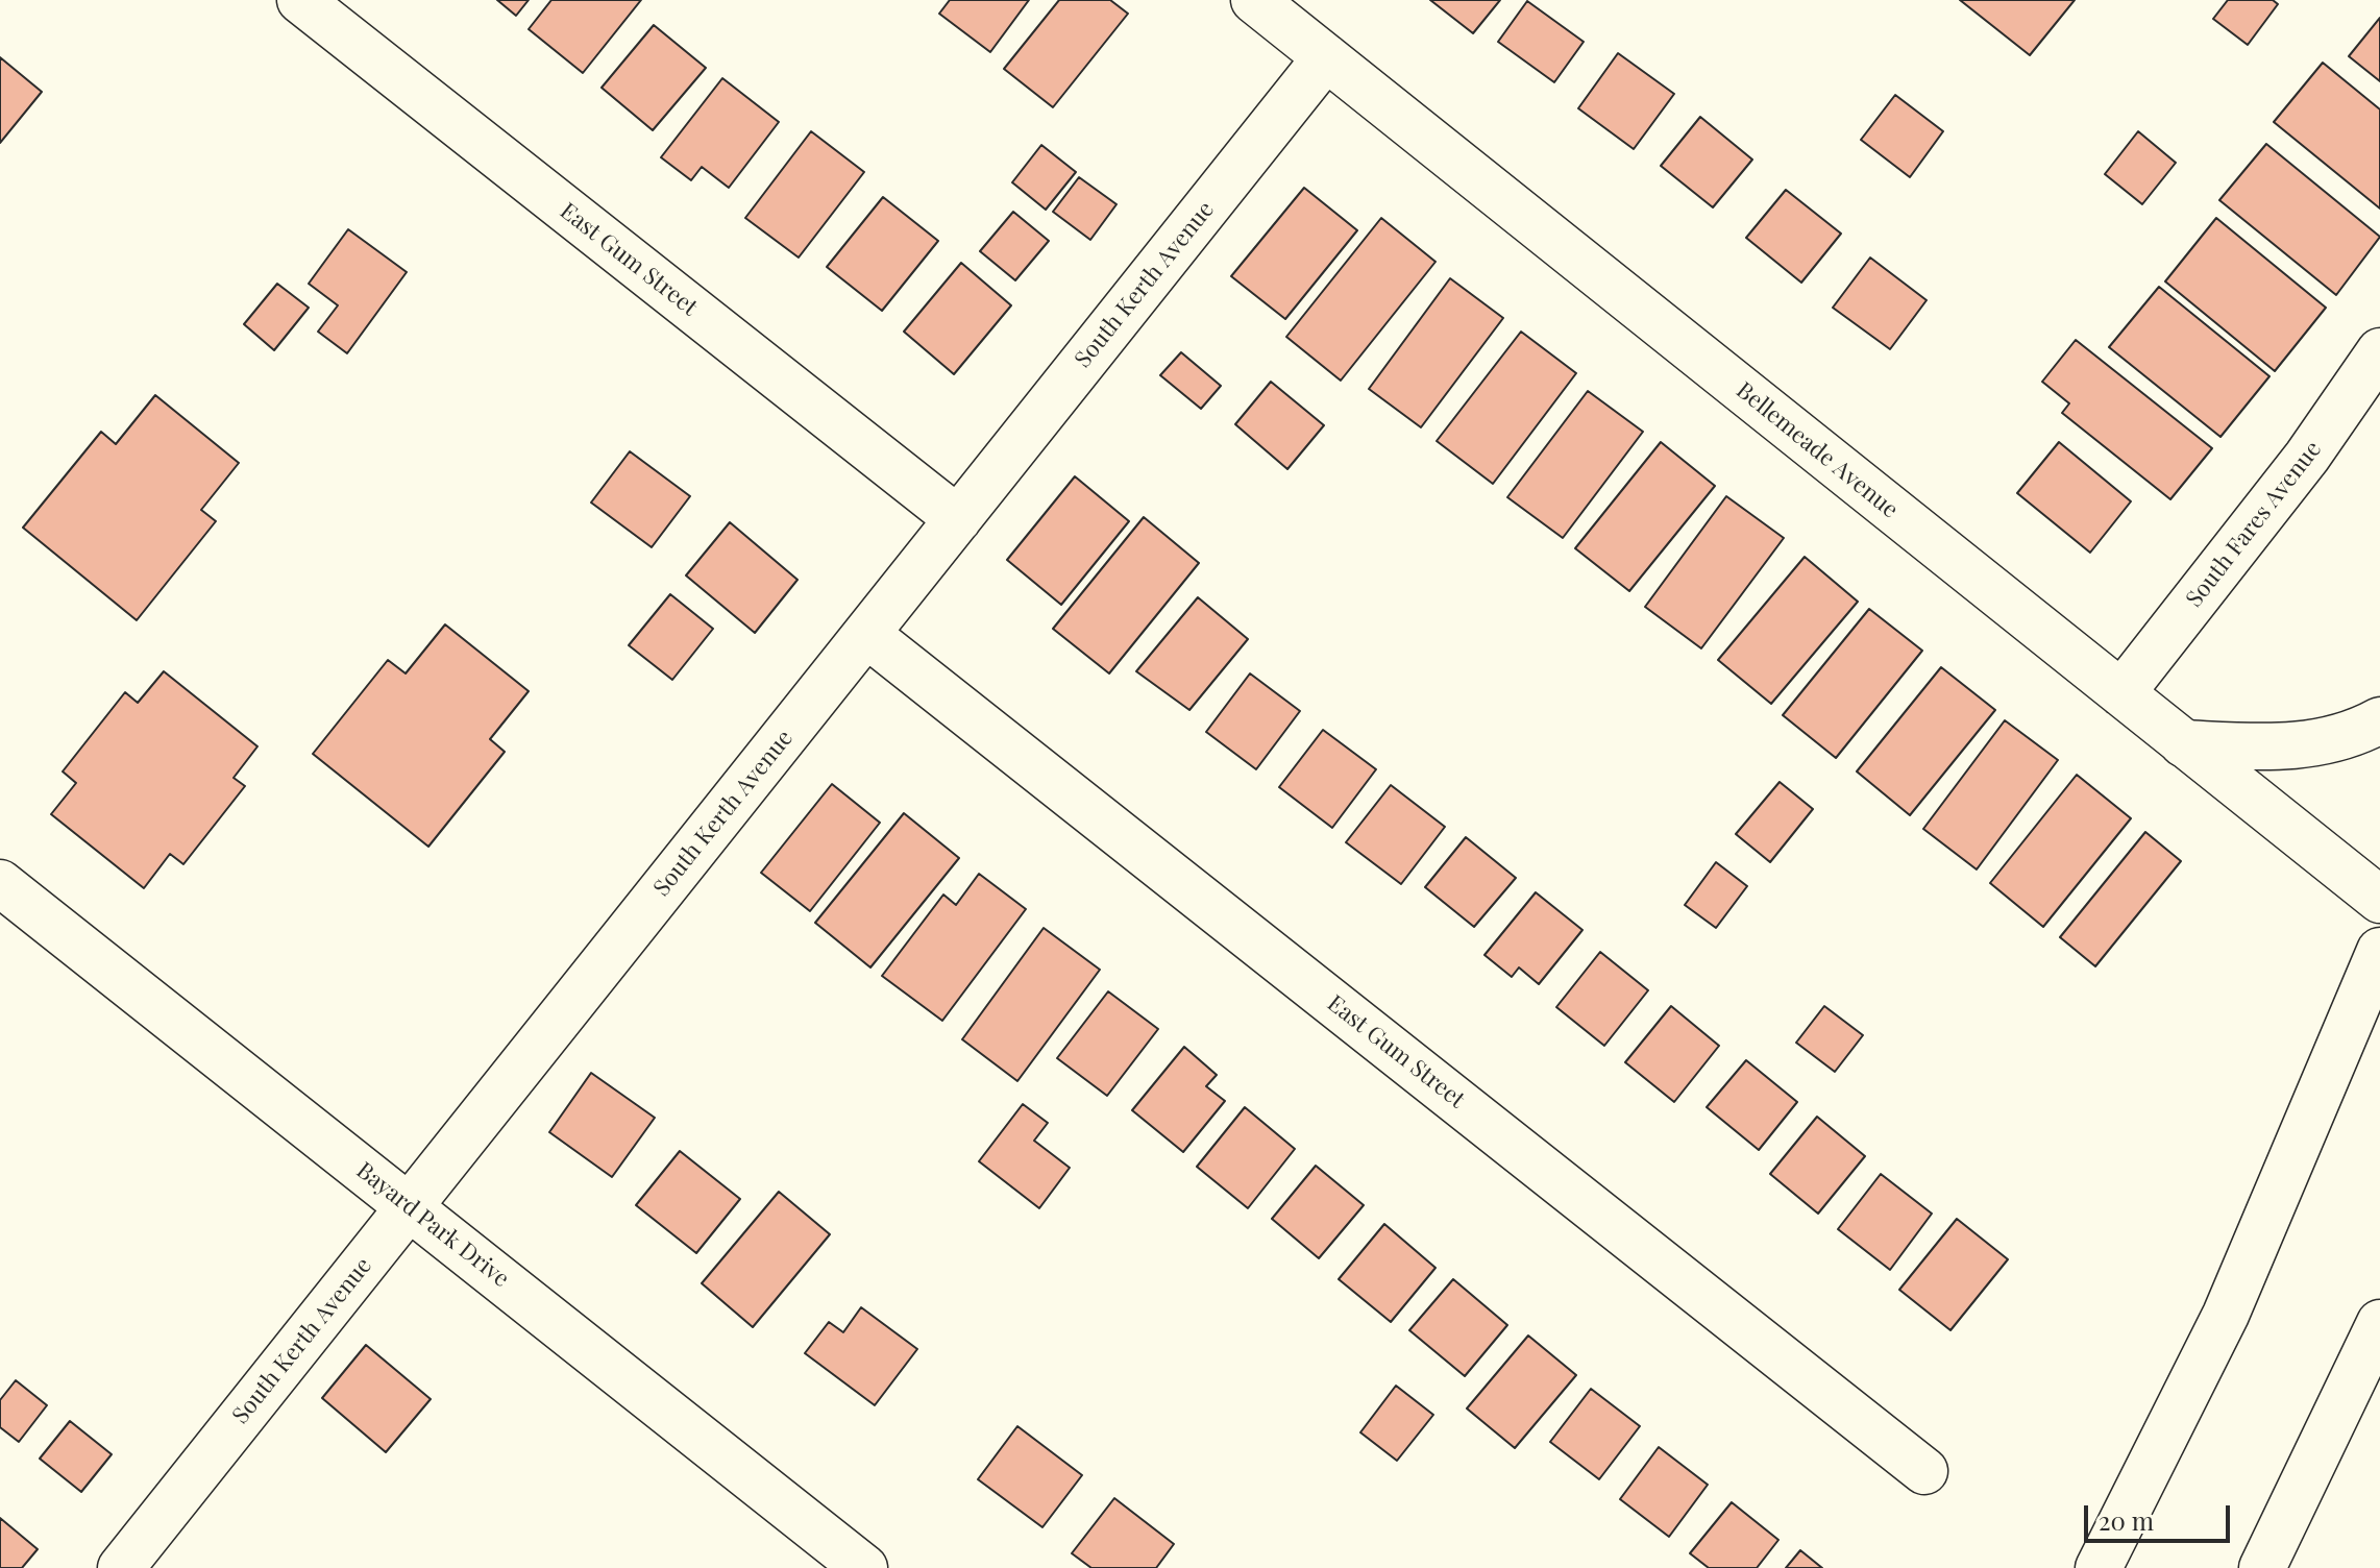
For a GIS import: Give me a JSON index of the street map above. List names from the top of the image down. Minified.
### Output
{"streets":{"main road":["East Gum Street","South Kerth Avenue","Bellemeade Avenue","South Fares Avenue","Bayard Park Drive"]},"crossings":[["East Gum Street","South Kerth Avenue"],["South Kerth Avenue","Bellemeade Avenue"],["South Kerth Avenue","Bayard Park Drive"],["Bellemeade Avenue","South Fares Avenue"]],"scale_bar":"20 m"}
